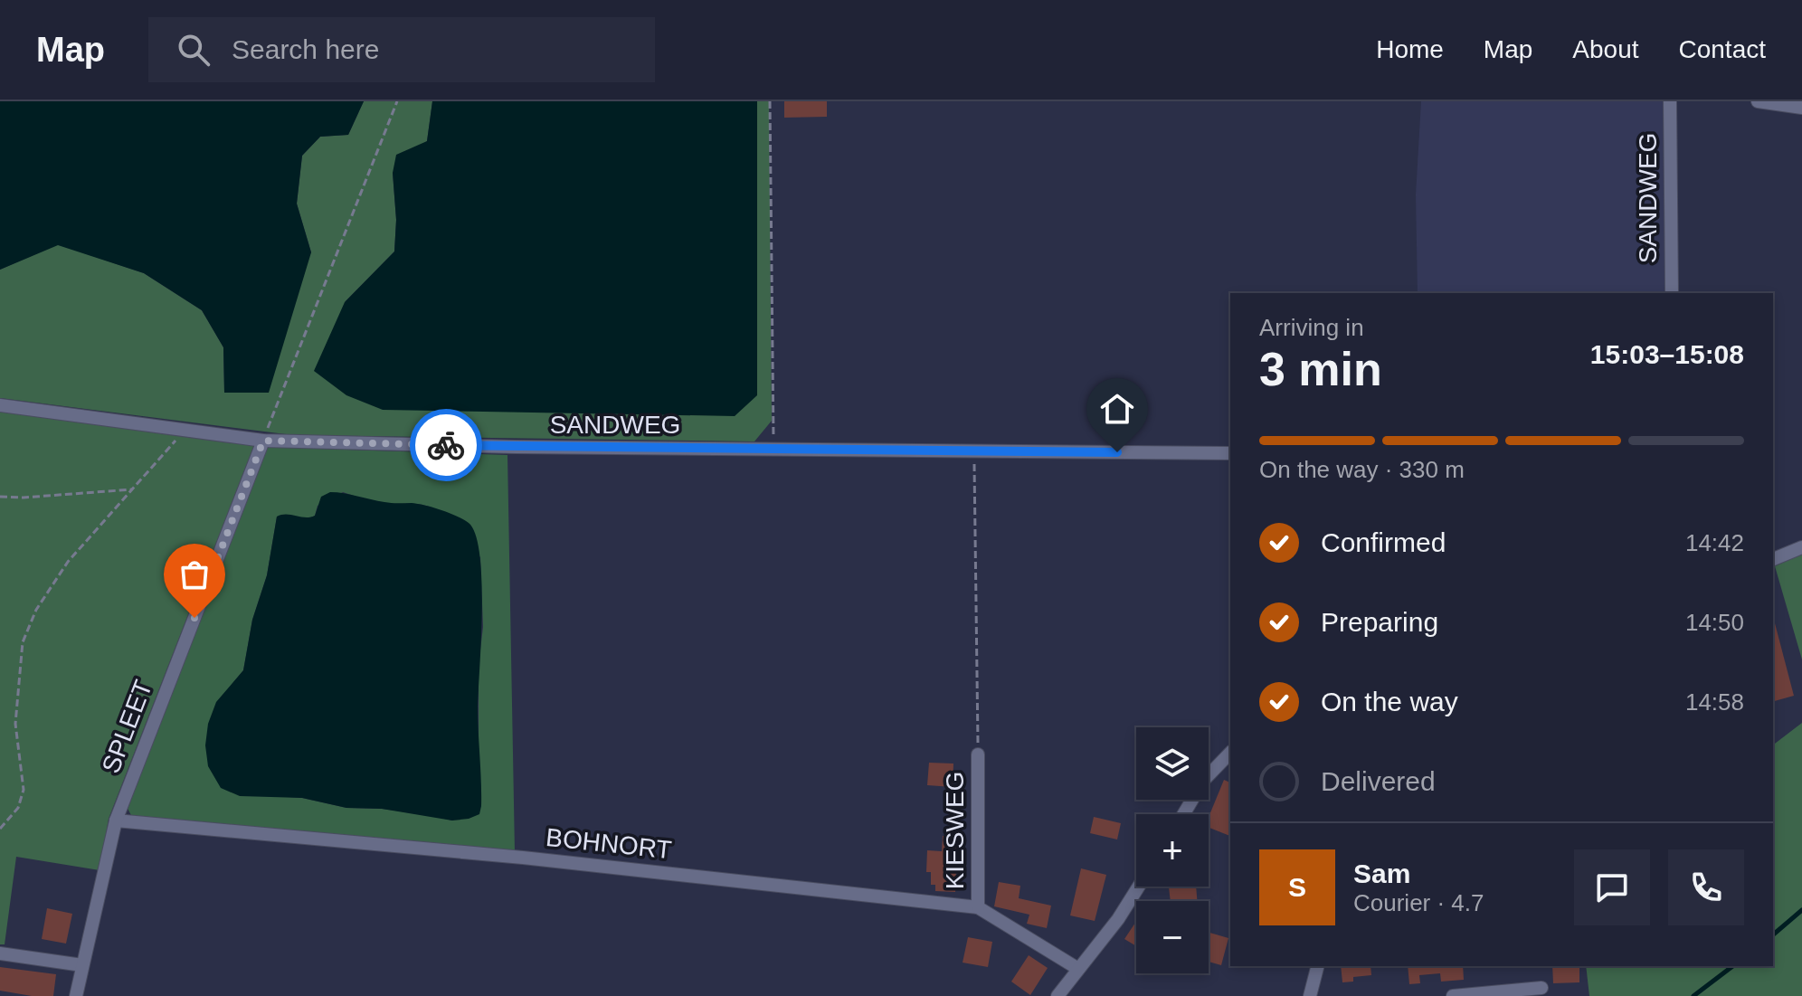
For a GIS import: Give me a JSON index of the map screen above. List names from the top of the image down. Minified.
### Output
{"streets":{"street":["SANDWEG","SPLEET","KIESWEG","BOHNORT"]},"crossings":[["SANDWEG","SPLEET"],["SPLEET","BOHNORT"],["KIESWEG","BOHNORT"]],"page":{"header":"Map","search":"Search here","nav":["Home","Map","About","Contact"],"heading":["3 min","Arriving in","15:03–15:08"],"panel":["Sam","Courier · 4.7"],"bar":"On the way · 330 m","list":[["Confirmed","14:42"],["Preparing","14:50"],["On the way","14:58"],"Delivered"],"map_buttons":["+","−"],"round":"S"}}
